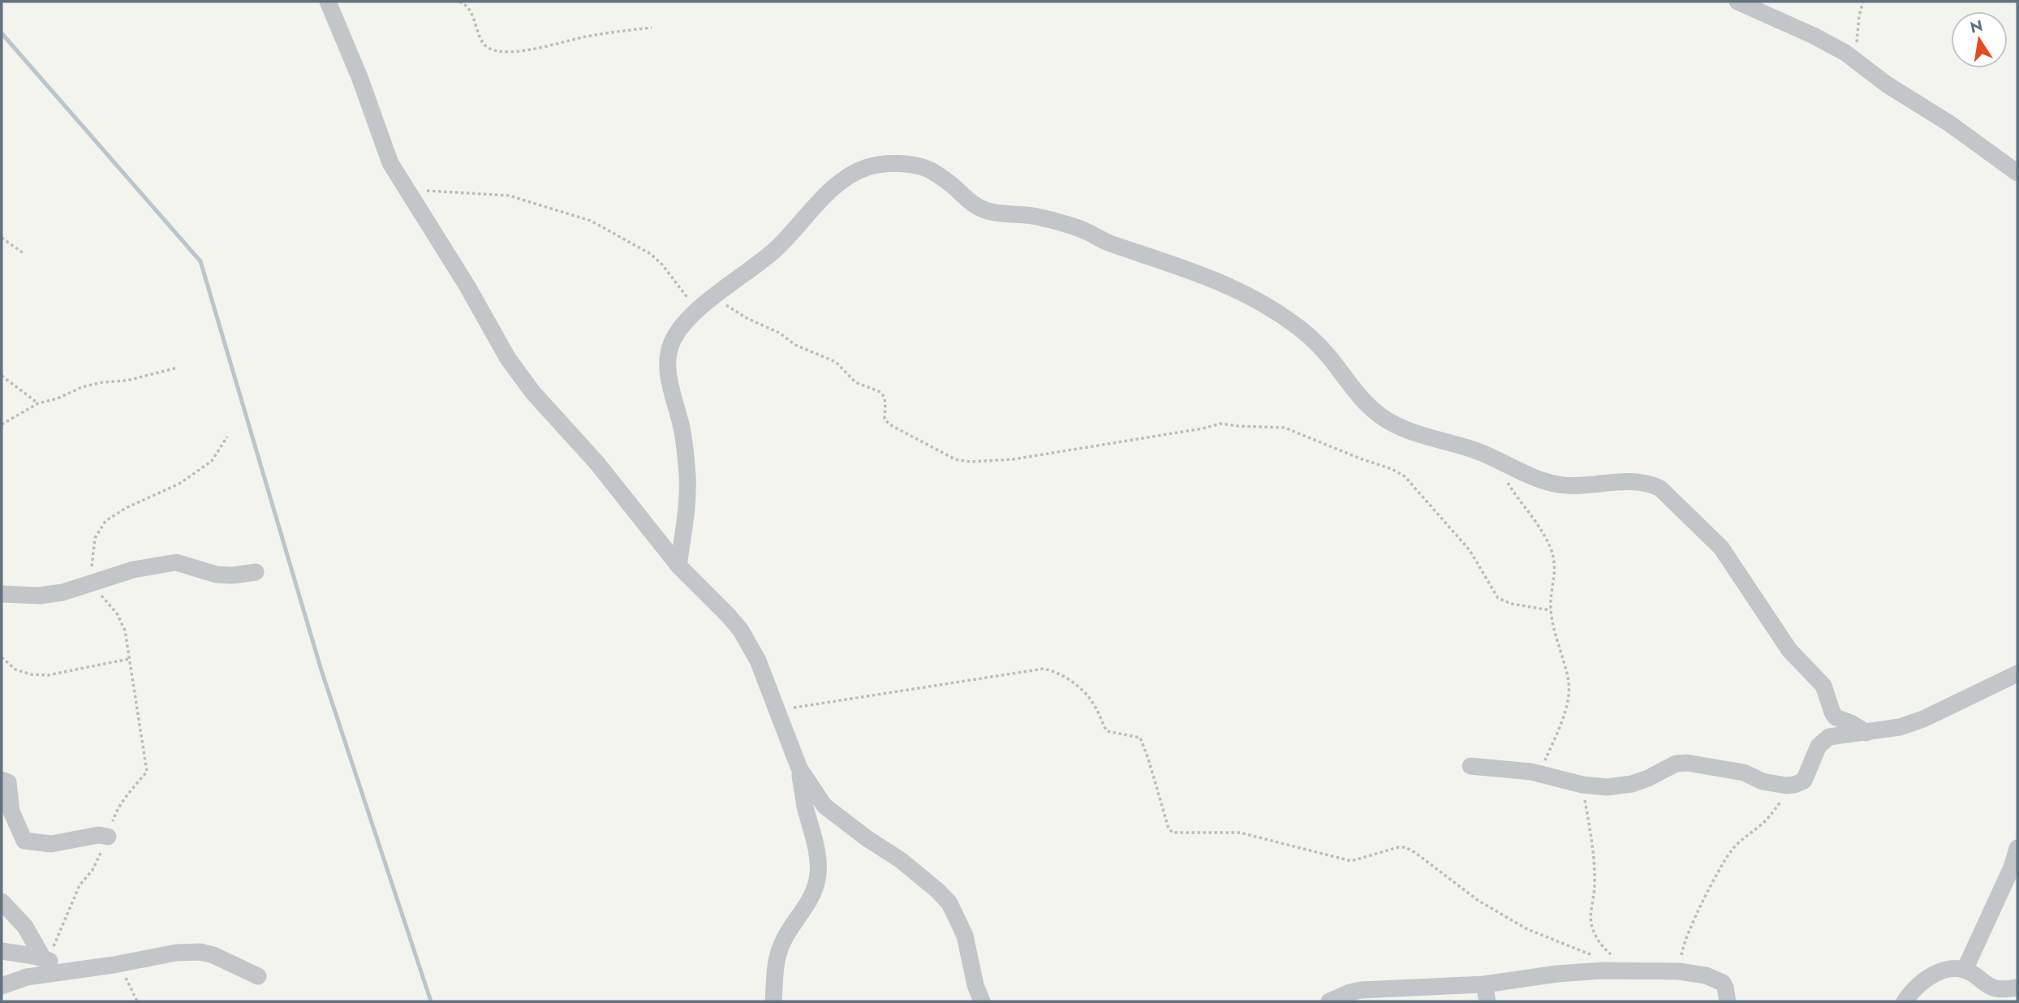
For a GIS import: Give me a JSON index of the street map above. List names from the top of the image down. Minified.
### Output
{"north":"top"}
